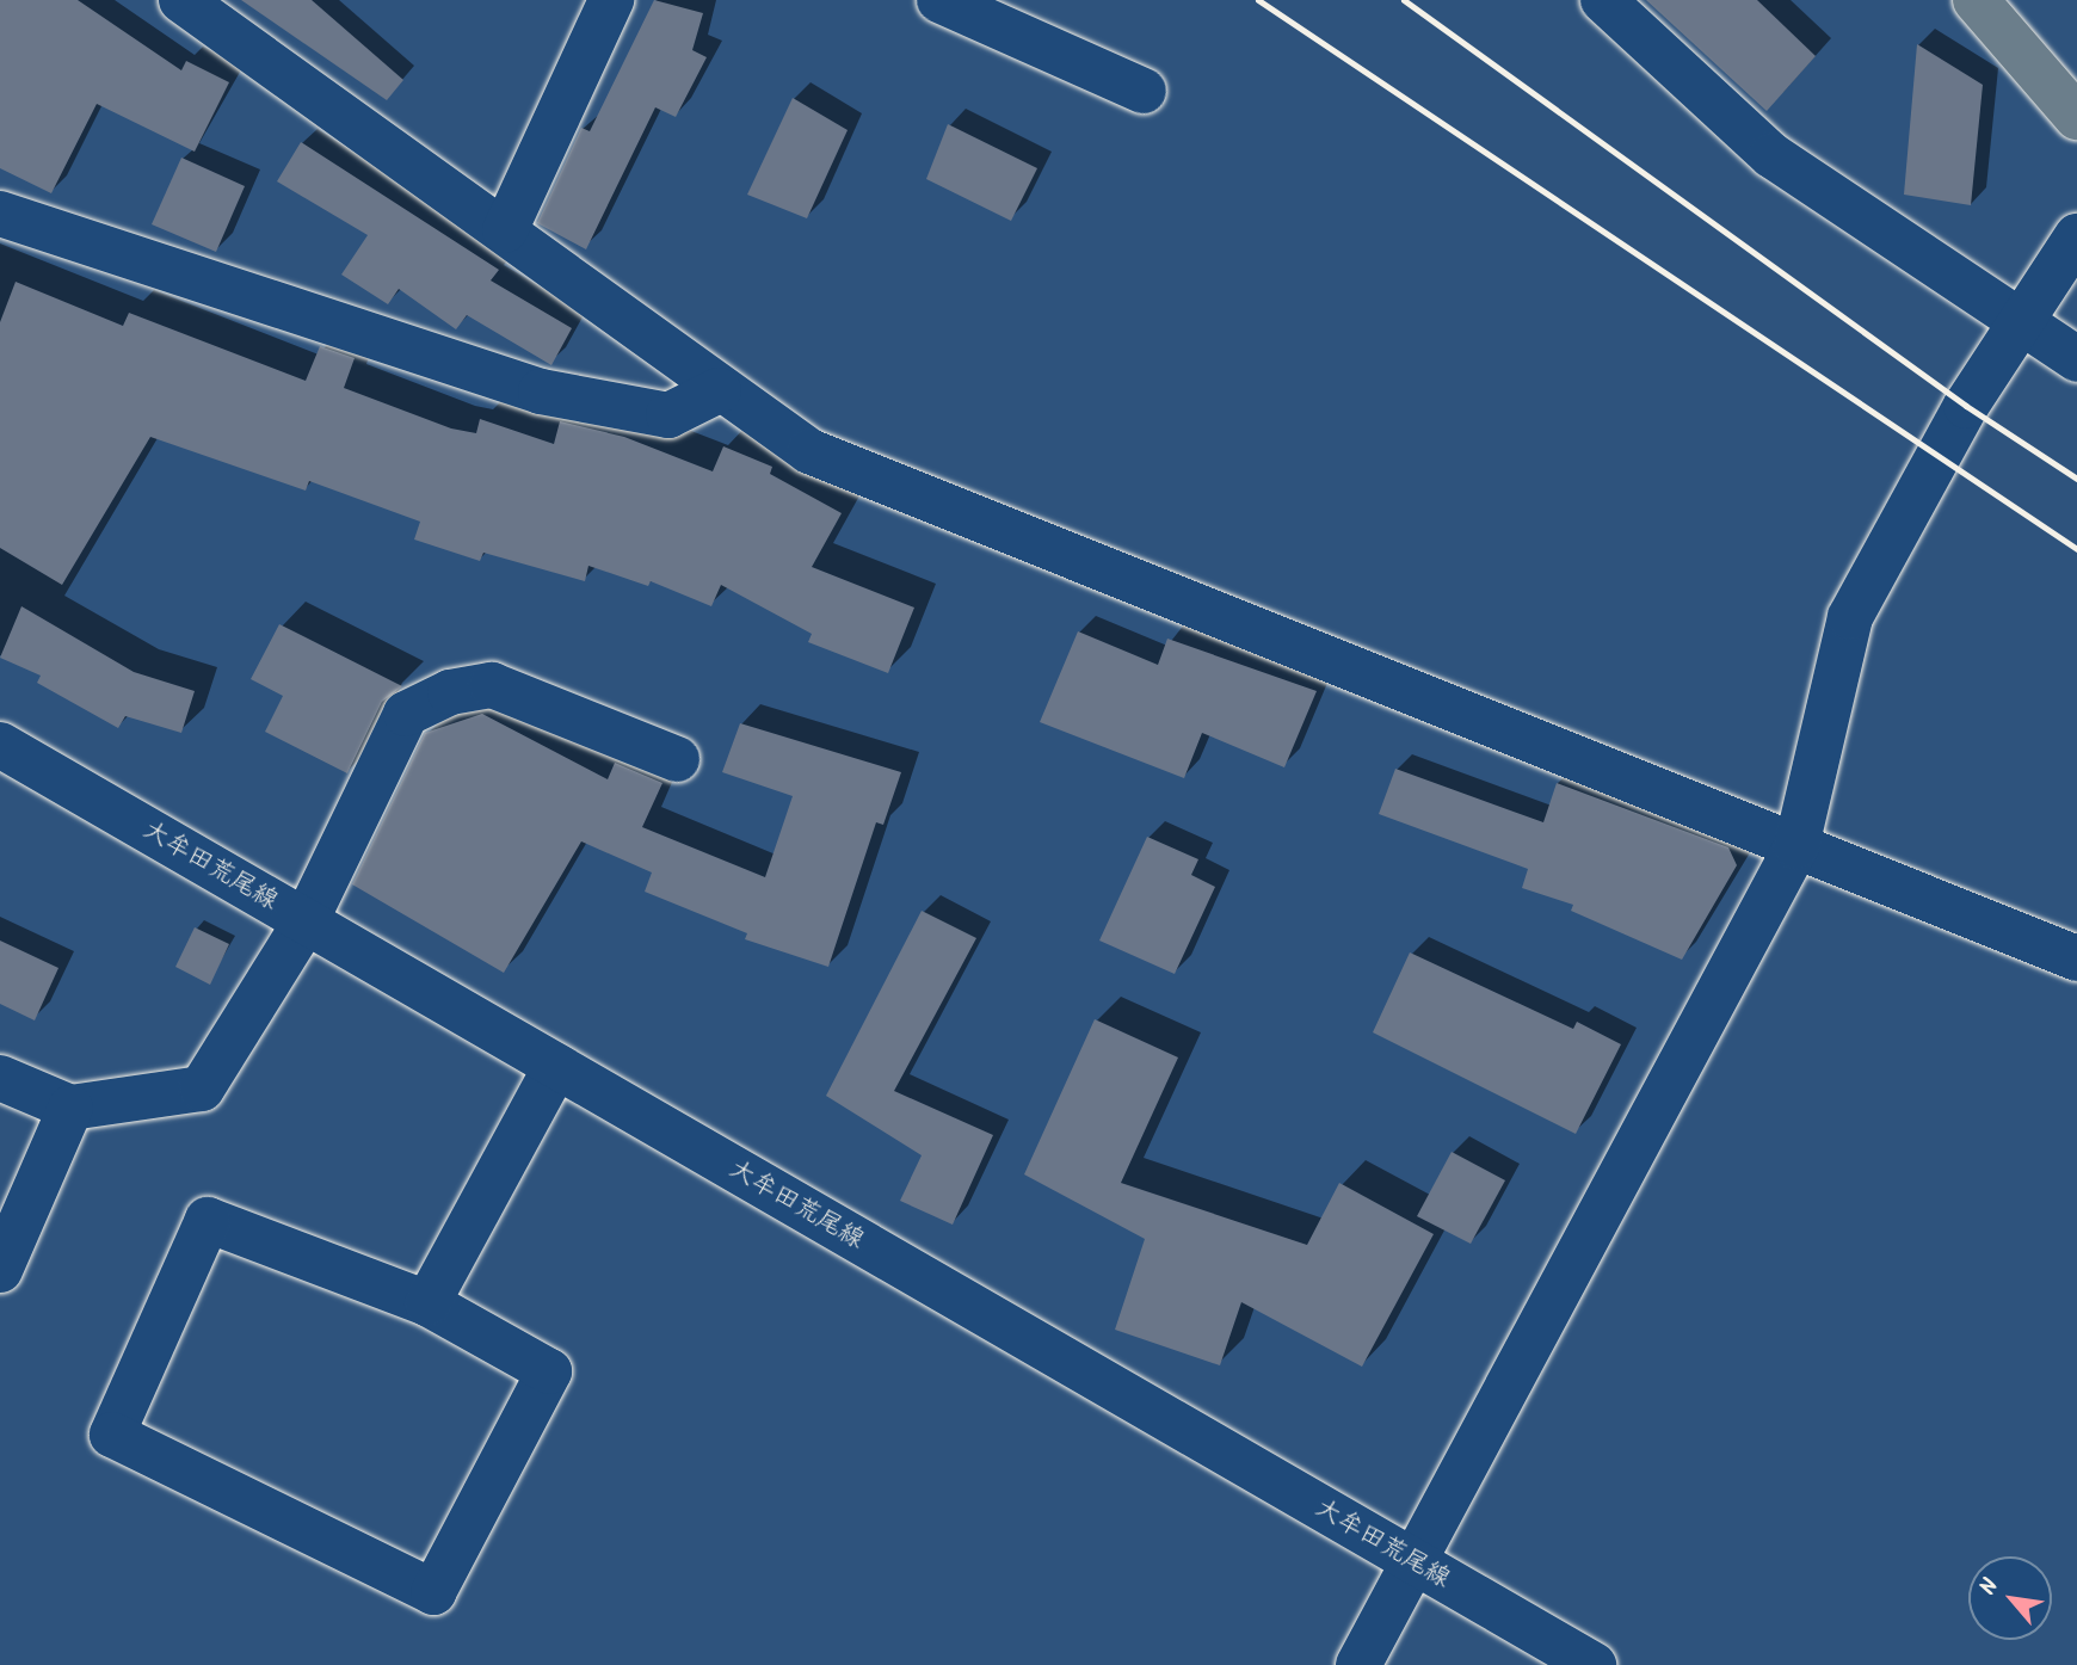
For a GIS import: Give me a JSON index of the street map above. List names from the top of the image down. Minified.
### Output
{"streets":{"street":["大牟田荒尾線"]},"north":"top left"}
